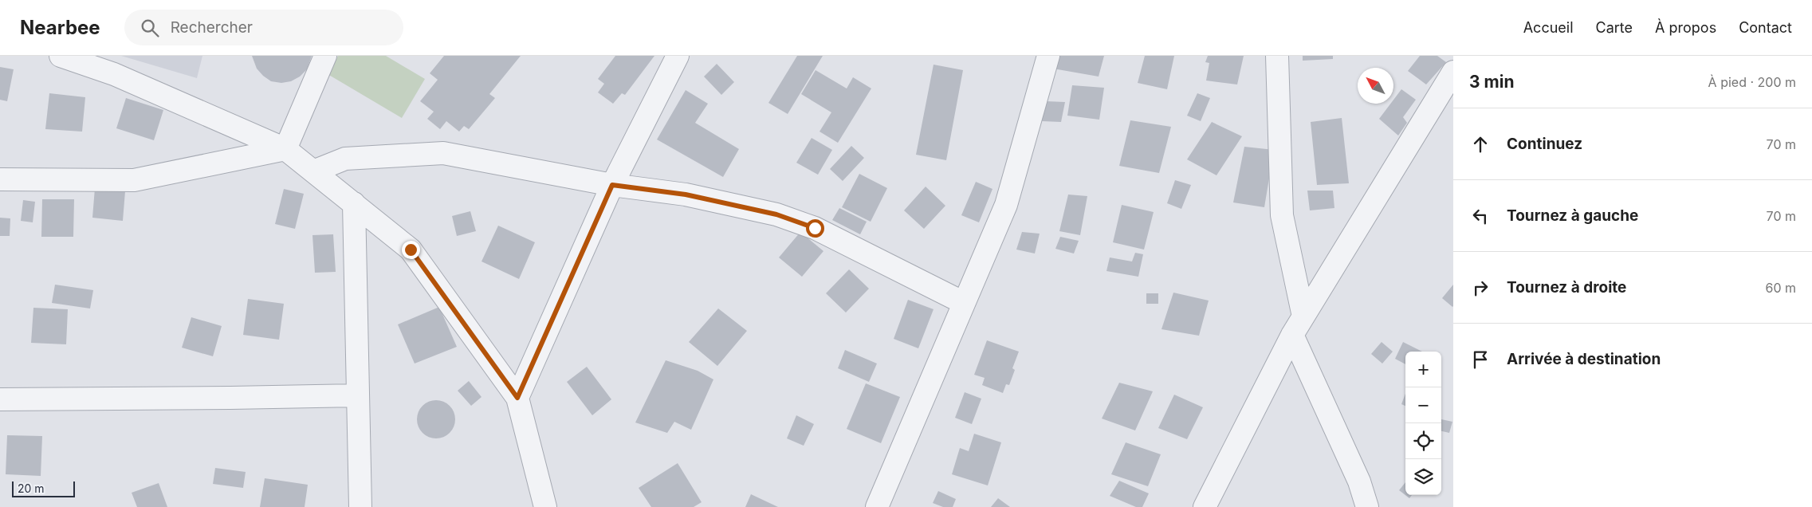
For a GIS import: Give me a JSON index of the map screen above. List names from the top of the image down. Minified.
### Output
{"scale_bar":"20 m","north":"top left","page":{"header":"Nearbee","search":"Rechercher","nav":["Accueil","Carte","À propos","Contact"],"heading":["3 min","À pied · 200 m"],"list":[["Continuez","70 m"],["Tournez à gauche","70 m"],["Tournez à droite","60 m"],"Arrivée à destination"],"map_buttons":["+","−"],"scale":"20 m"}}
